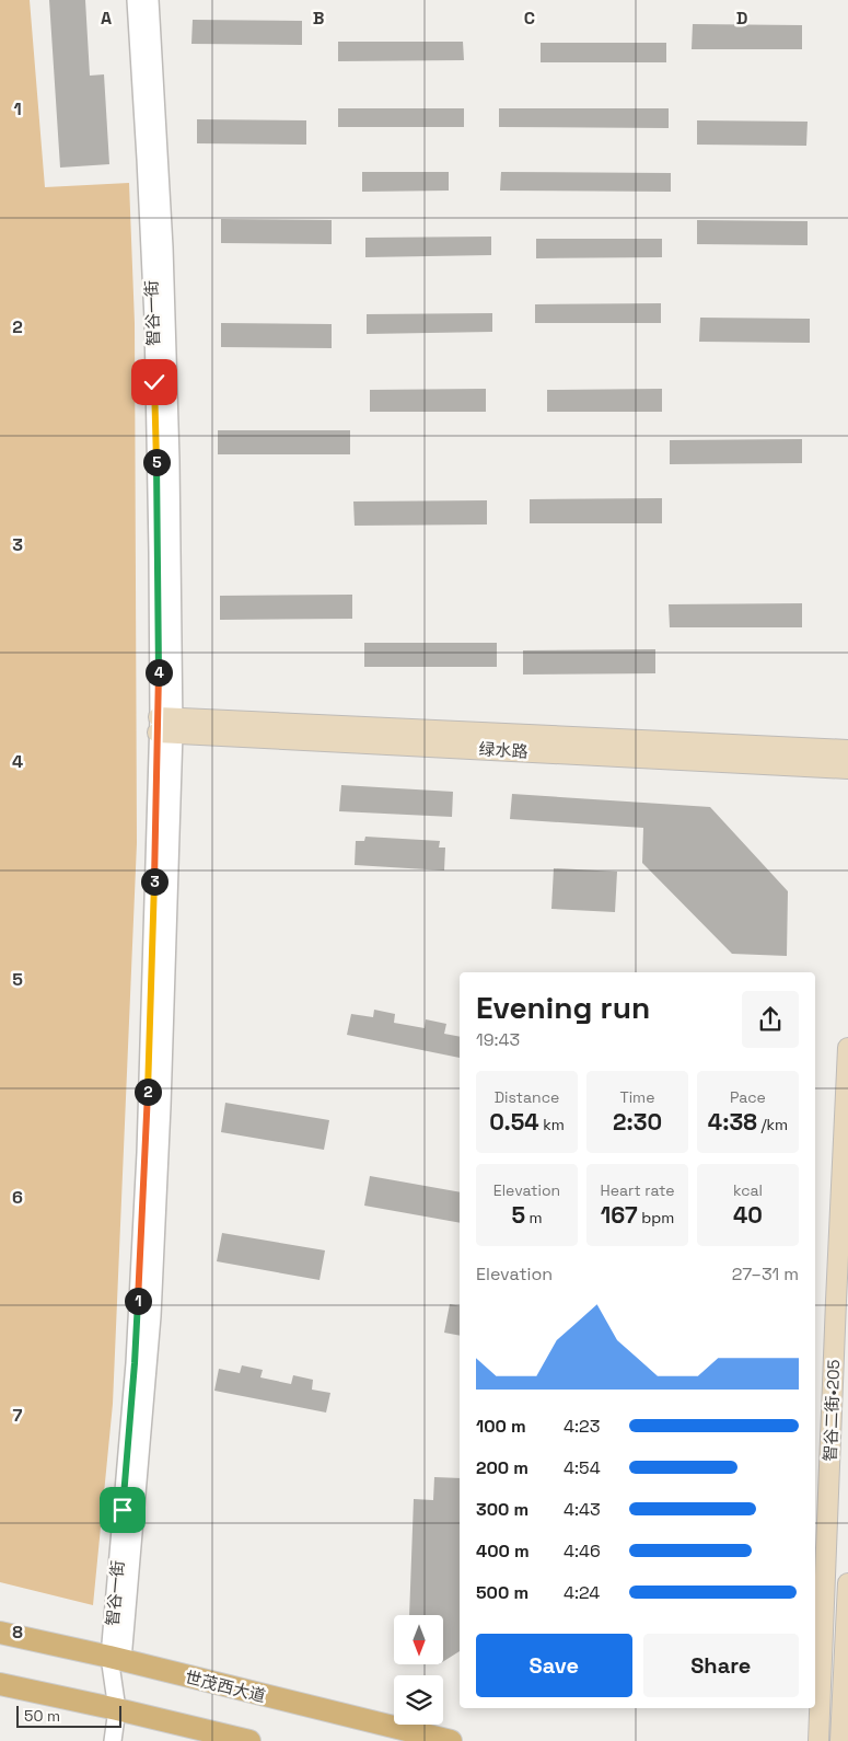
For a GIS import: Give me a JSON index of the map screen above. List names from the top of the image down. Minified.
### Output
{"streets":{"main road":["绿水路","智谷二街•205","世茂西大道"],"street":["智谷一街"]},"crossings":[["智谷一街","绿水路"],["智谷一街","世茂西大道"]],"scale_bar":"50 m","north":"bottom","page":{"pins":["5","4","3","2","1"],"heading":["Evening run","19:43"],"stats":[["Distance","0.54 km"],["Time","2:30"],["Pace","4:38 /km"],["Elevation","5 m"],["Heart rate","167 bpm"],["kcal","40"]],"chart":["Elevation","27–31 m"],"list":[{"name":"100 m","note":"4:23"},{"name":"200 m","note":"4:54"},{"name":"300 m","note":"4:43"},{"name":"400 m","note":"4:46"},{"name":"500 m","note":"4:24"}],"buttons":["Save","Share"],"scale":"50 m"},"grid":{"columns":["A","B","C","D"],"rows":["1","2","3","4","5","6","7","8"]}}
